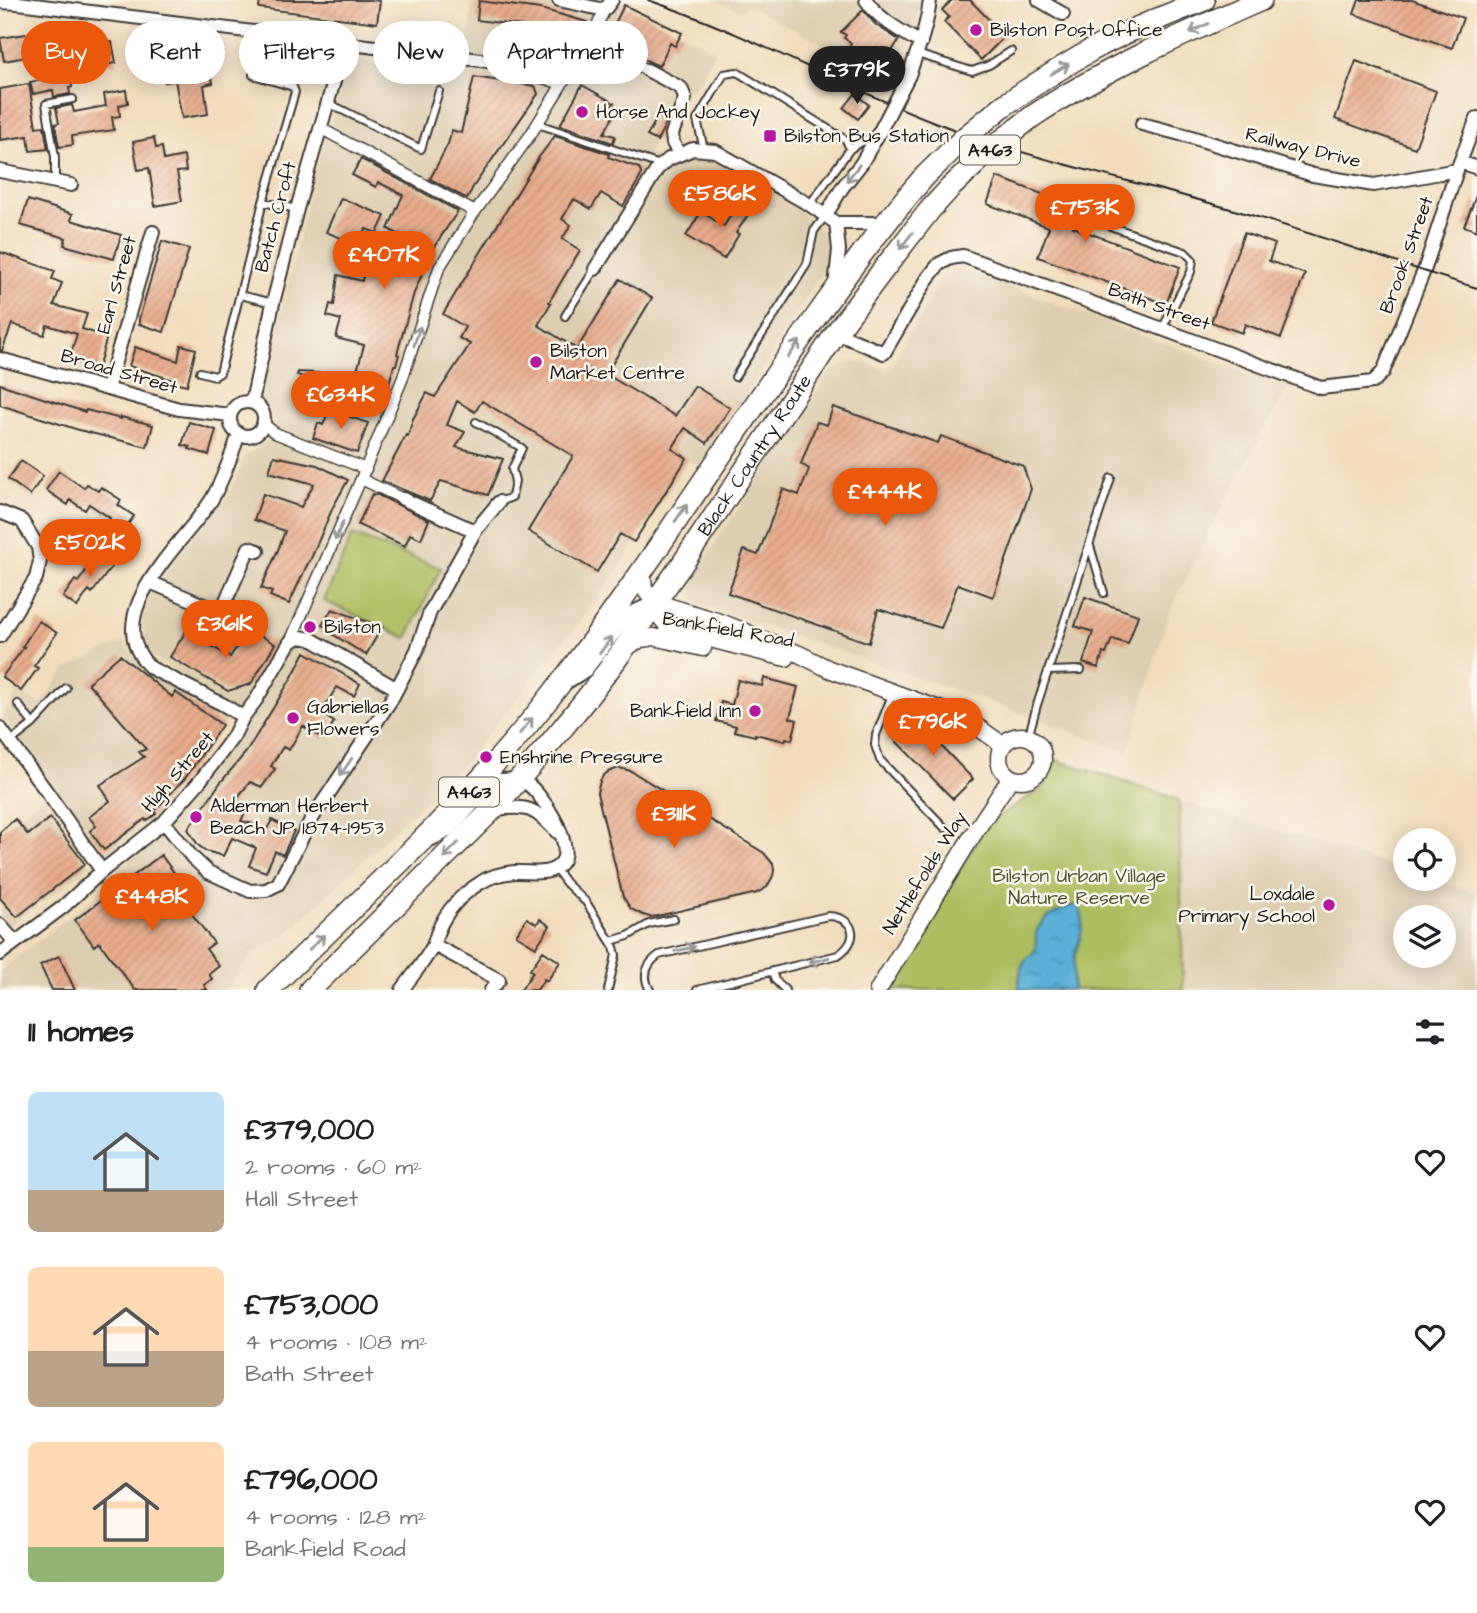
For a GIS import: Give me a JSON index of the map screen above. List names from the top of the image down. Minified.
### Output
{"streets":{"highway":["A463","Black Country Route"],"street":["Railway Drive","Batch Croft","Brook Street","Earl Street","Bath Street","Broad Street","Bankfield Road","High Street","Nettlefolds Way"]},"crossings":[["Railway Drive","Brook Street"],["Batch Croft","Broad Street"],["Brook Street","Bath Street"],["Earl Street","Broad Street"],["Bath Street","Black Country Route"],["Black Country Route","Bankfield Road"],["Bankfield Road","Nettlefolds Way"]],"parks":["Bilston Urban Village Nature Reserve"],"places":{"other":["Bilston Post Office","Horse And Jockey","Bilston Market Centre","Bilston","Bankfield Inn","Gabriellas Flowers","Enshrine Pressure","Alderman Herbert Beach JP 1874-1953","Loxdale Primary School"],"transit":["Bilston Bus Station"]},"page":{"chip":["Buy","Rent","Filters","New","Apartment"],"price":["£379K","£586K","£753K","£407K","£634K","£444K","£502K","£361K","£796K","£311K","£448K"],"heading":"11 homes","list":[{"name":"£379,000","note":"2 rooms · 60 m² · Hall Street"},{"name":"£753,000","note":"4 rooms · 108 m² · Bath Street"},{"name":"£796,000","note":"4 rooms · 128 m² · Bankfield Road"}]}}
